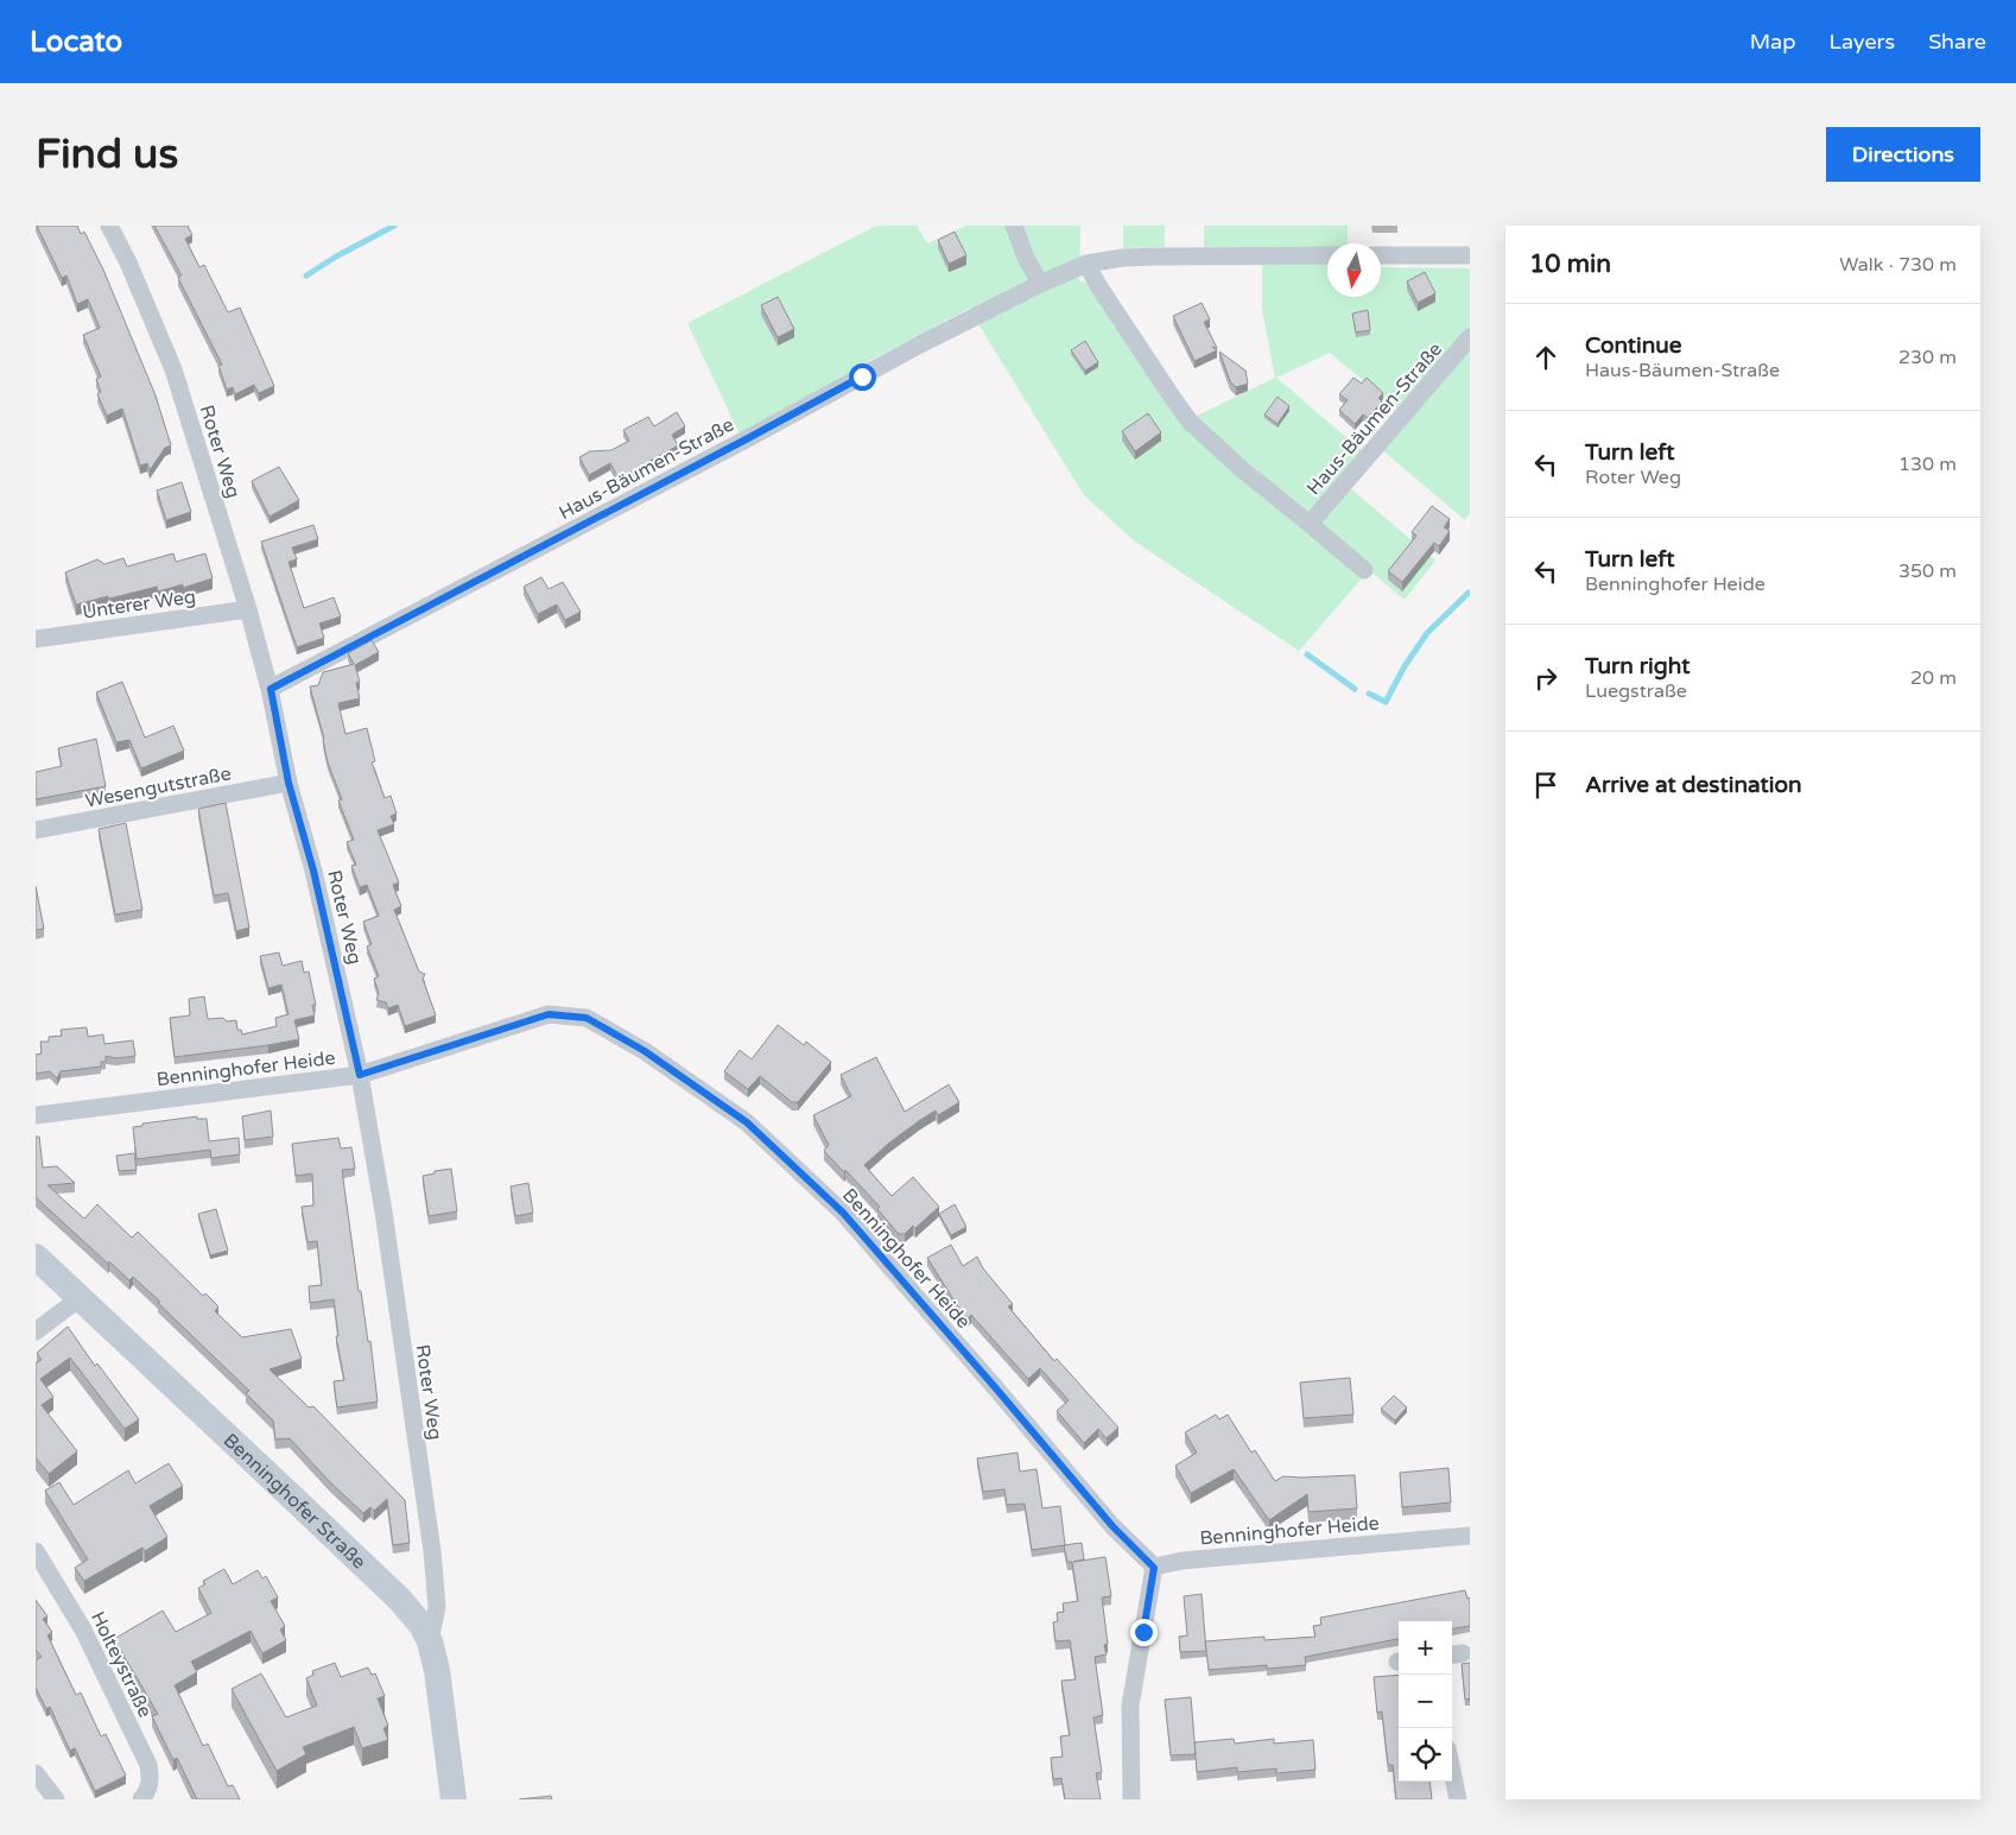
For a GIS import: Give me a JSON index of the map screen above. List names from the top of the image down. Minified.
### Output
{"streets":{"main road":["Benninghofer Straße"],"street":["Haus-Bäumen-Straße","Roter Weg","Unterer Weg","Wesengutstraße","Benninghofer Heide","Holteystraße"]},"crossings":[["Haus-Bäumen-Straße","Roter Weg"],["Roter Weg","Unterer Weg"],["Roter Weg","Wesengutstraße"],["Roter Weg","Benninghofer Heide"],["Roter Weg","Benninghofer Straße"]],"north":"bottom","page":{"header":"Locato","nav":["Map","Layers","Share"],"buttons":"Directions","title":"Find us","heading":["10 min","Walk · 730 m"],"list":[["Continue","Haus-Bäumen-Straße","230 m"],["Turn left","Roter Weg","130 m"],["Turn left","Benninghofer Heide","350 m"],["Turn right","Luegstraße","20 m"],"Arrive at destination"],"map_buttons":["+","−"]}}
